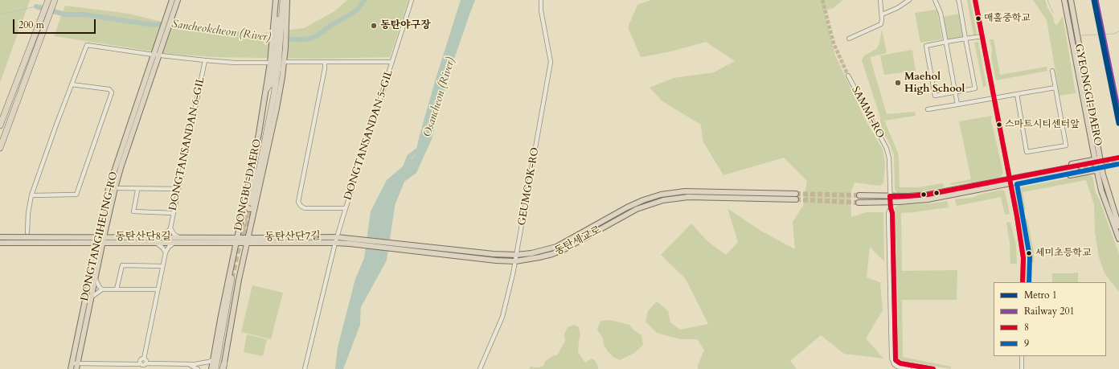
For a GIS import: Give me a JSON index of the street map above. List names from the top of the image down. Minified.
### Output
{"streets":{"highway":["DONGBU-DAERO"],"main road":["GYEONGGI-DAERO","DONGTANGIHEUNG-RO","동탄산단8길","동탄산단7길","동탄세교로"],"street":["SAMMI-RO","DONGTANSANDAN 5-GIL","DONGTANSANDAN 6-GIL","GEUMGOK-RO"]},"crossings":[["DONGTANSANDAN 5-GIL","동탄산단7길"],["DONGTANSANDAN 5-GIL","동탄세교로"],["DONGBU-DAERO","동탄산단8길"],["DONGBU-DAERO","동탄산단7길"],["GEUMGOK-RO","동탄세교로"],["DONGTANGIHEUNG-RO","동탄산단8길"],["동탄산단8길","동탄산단7길"],["동탄산단7길","동탄세교로"]],"water":["Sancheokcheon (River)","Osancheon (River)"],"places":["매홀중학교","동탄야구장","Maehol High School","스마트시티센터앞","세미초등학교"],"lines":["metro line 1","rail line 201","transit line 8","transit line 9"],"legend":["Metro 1","Railway 201","8","9"],"scale_bar":"200 m"}
